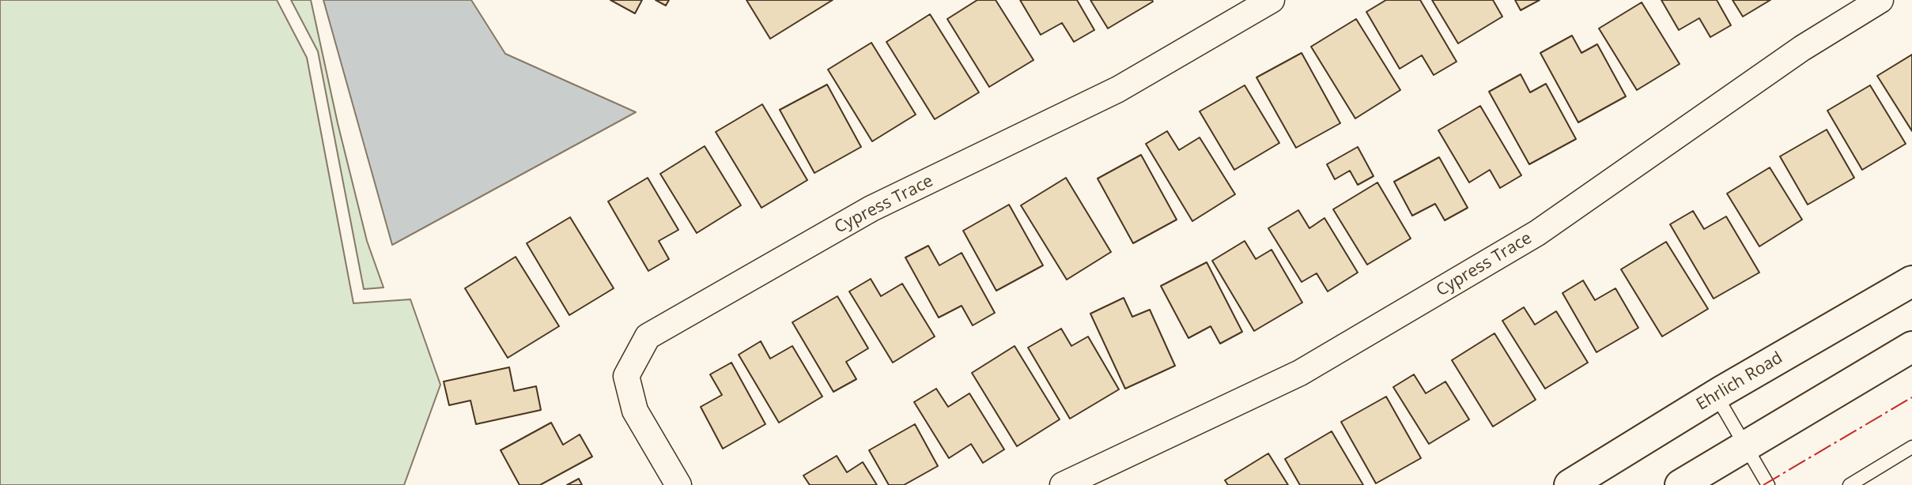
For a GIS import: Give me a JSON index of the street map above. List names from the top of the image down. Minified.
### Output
{"streets":{"main road":["Ehrlich Road"],"street":["Cypress Trace"]}}
